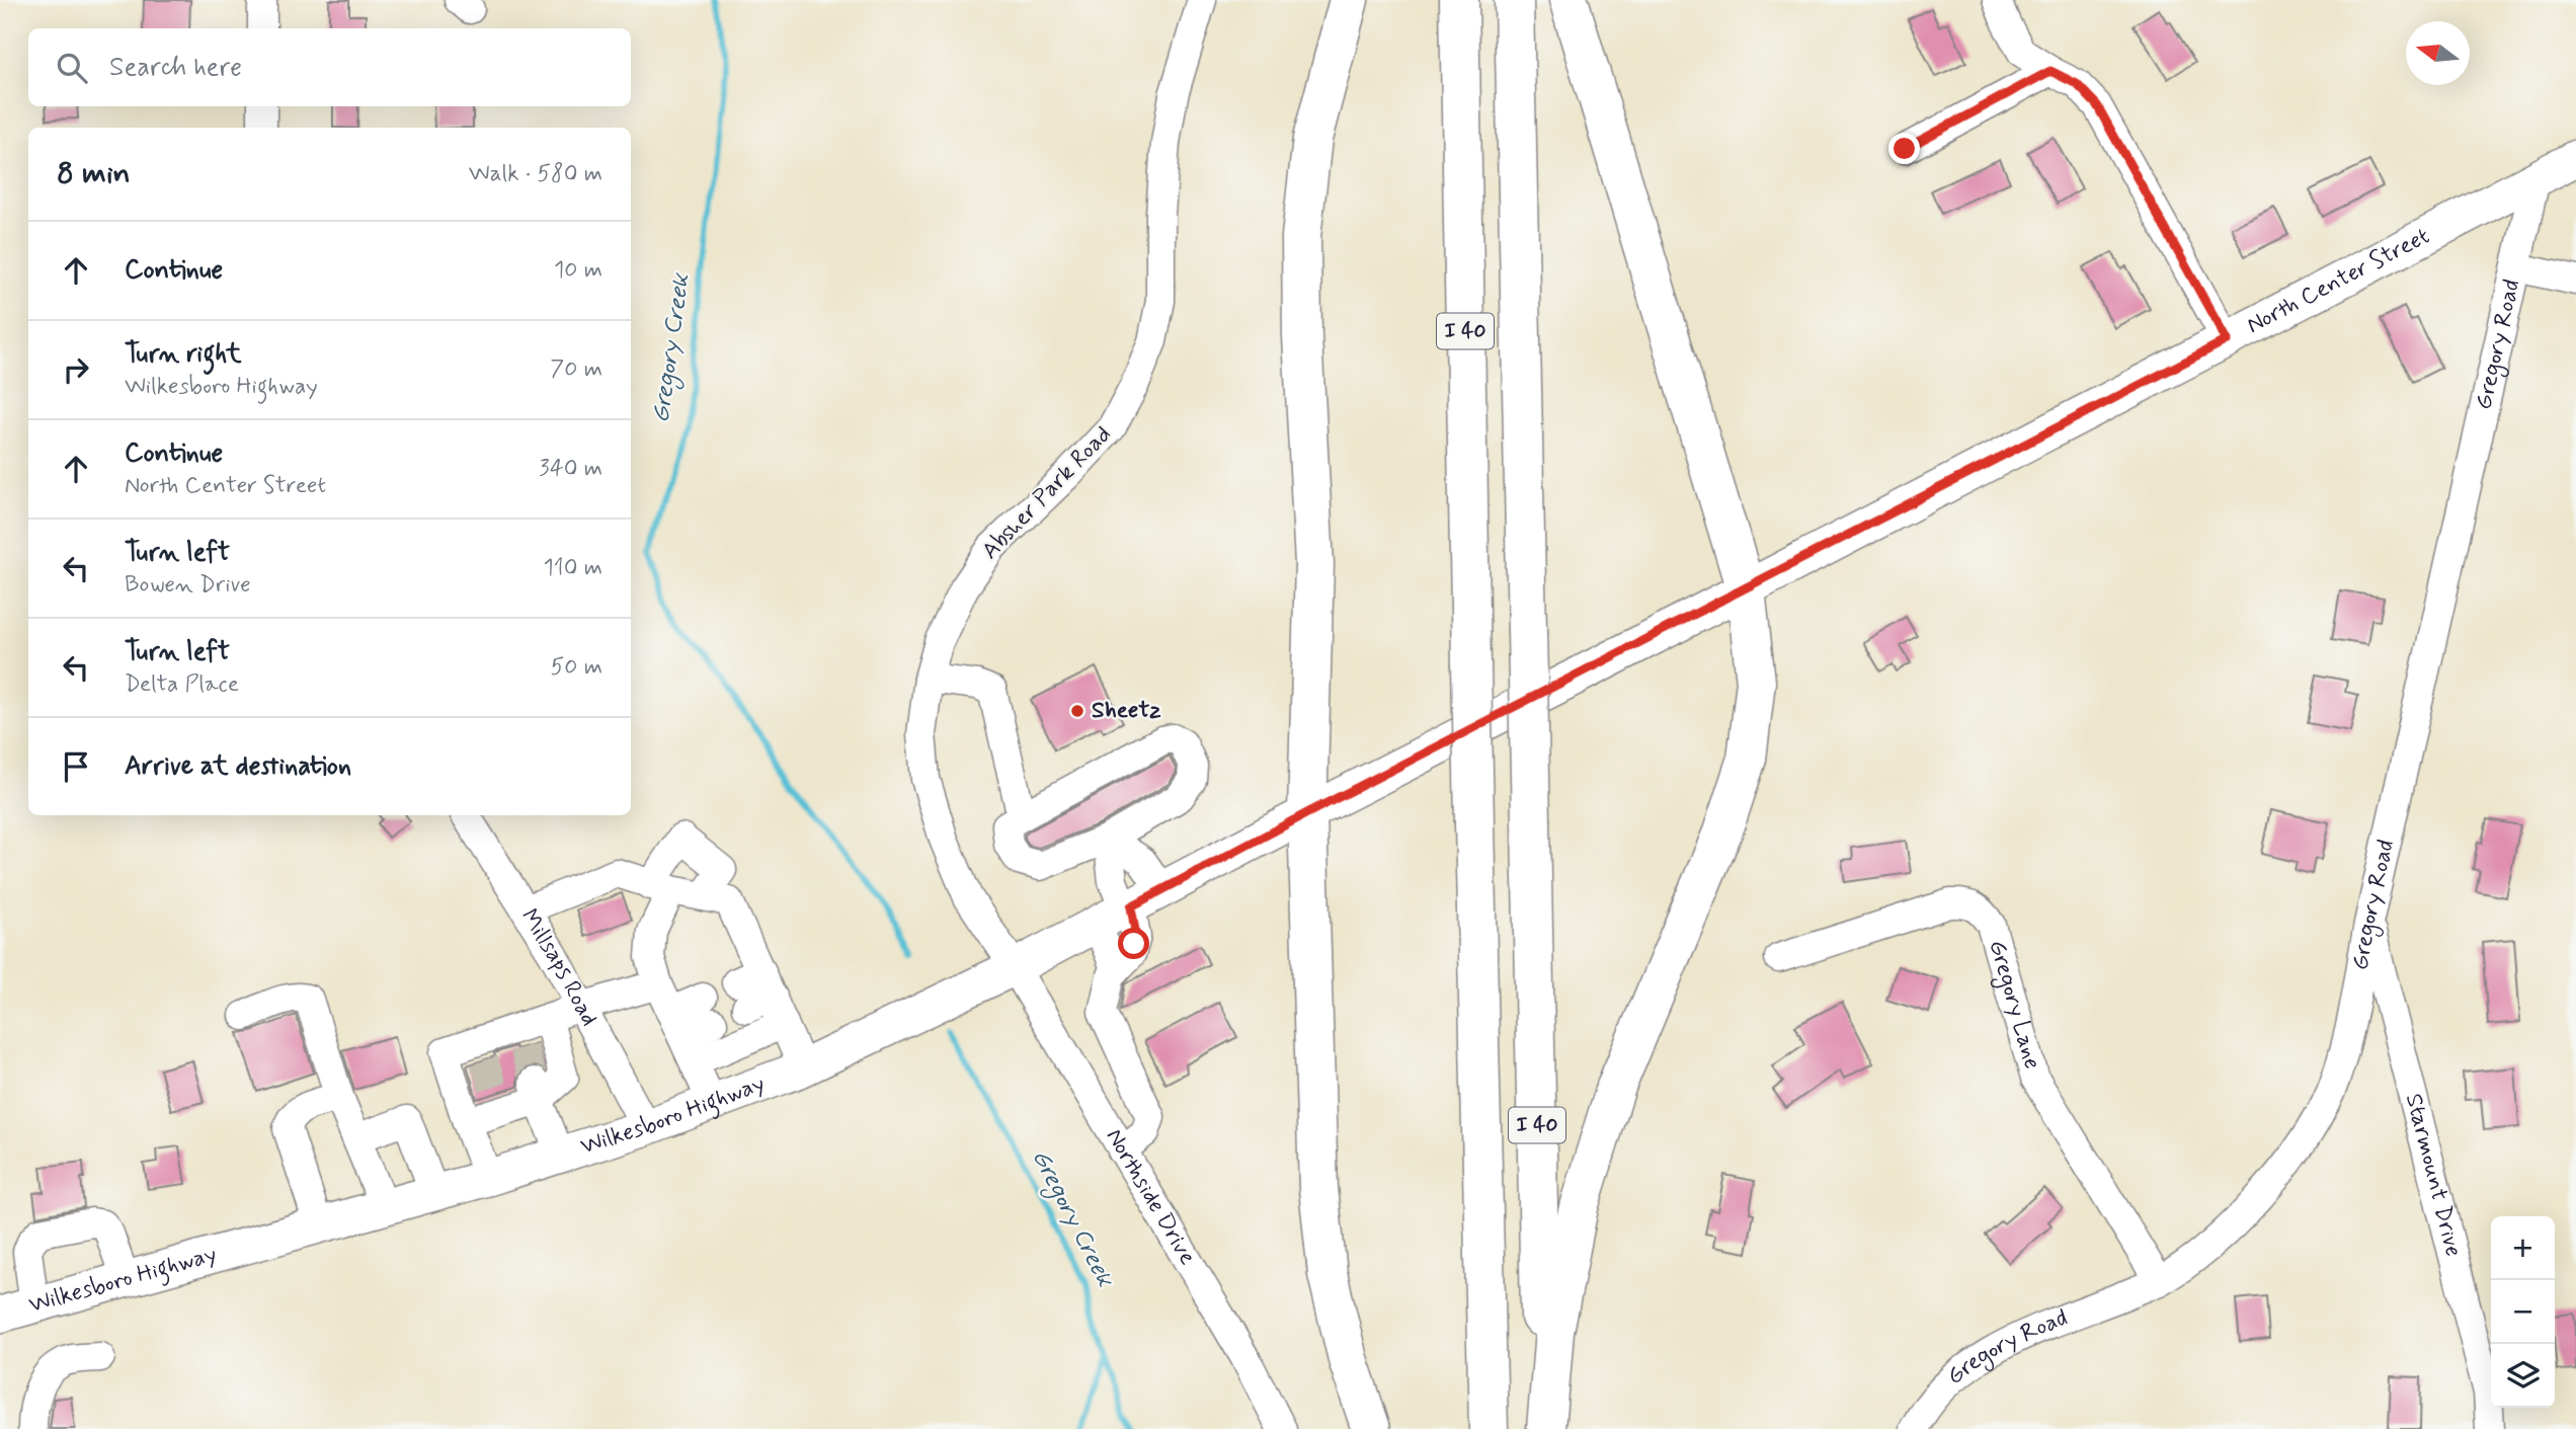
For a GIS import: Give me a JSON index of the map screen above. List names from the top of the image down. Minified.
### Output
{"streets":{"highway":["I 40"],"main road":["North Center Street","Wilkesboro Highway"],"street":["Gregory Road","Absher Park Road","Millsaps Road","Gregory Lane","Starmount Drive","Northside Drive"]},"crossings":[["North Center Street","Gregory Road"],["North Center Street","Wilkesboro Highway"],["Gregory Road","Gregory Lane"],["Gregory Road","Starmount Drive"],["Absher Park Road","Wilkesboro Highway"],["Absher Park Road","Northside Drive"],["Millsaps Road","Wilkesboro Highway"],["Wilkesboro Highway","Northside Drive"]],"water":["Gregory Creek"],"places":["Sheetz"],"north":"left","page":{"search":"Search here","heading":["8 min","Walk · 580 m"],"list":[["Continue","10 m"],["Turn right","Wilkesboro Highway","70 m"],["Continue","North Center Street","340 m"],["Turn left","Bowen Drive","110 m"],["Turn left","Delta Place","50 m"],"Arrive at destination"],"map_buttons":["+","−"]}}
